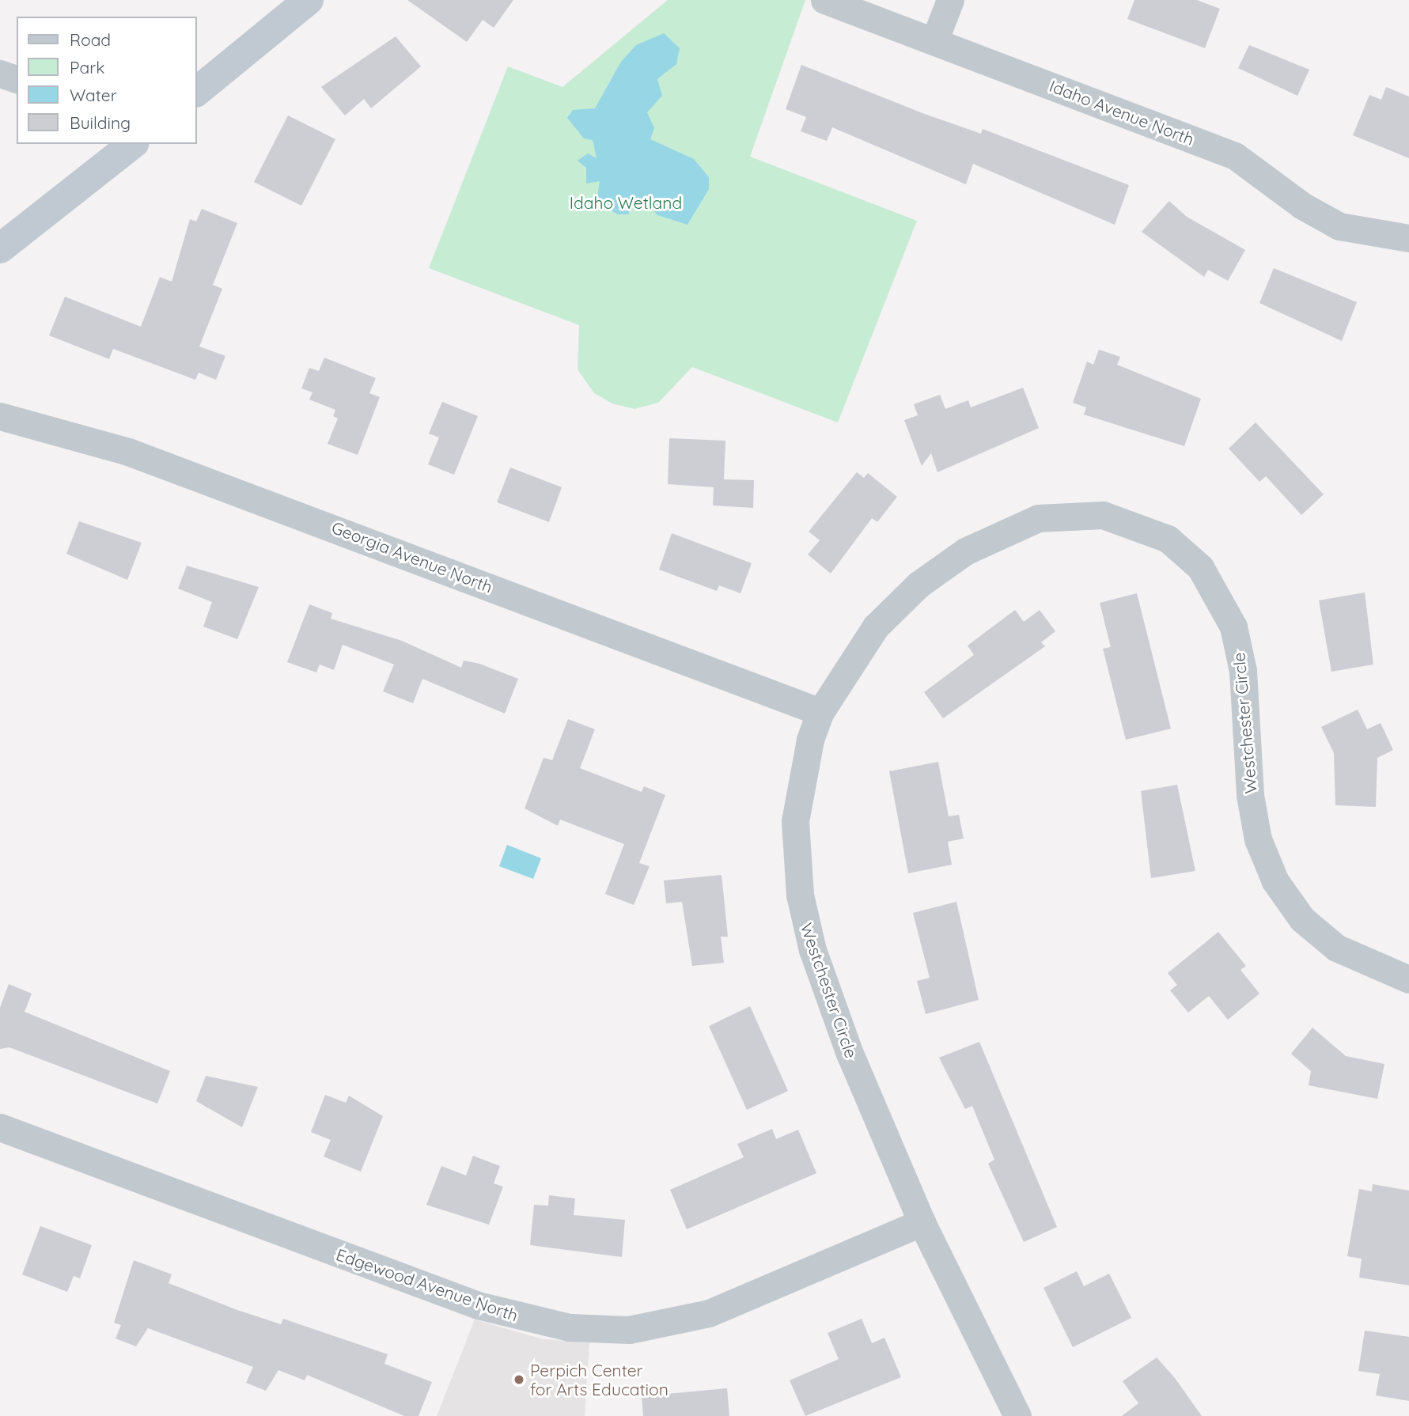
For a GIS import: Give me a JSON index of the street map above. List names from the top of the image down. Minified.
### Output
{"streets":{"street":["Idaho Avenue North","Georgia Avenue North","Westchester Circle","Edgewood Avenue North"]},"crossings":[["Georgia Avenue North","Westchester Circle"],["Westchester Circle","Edgewood Avenue North"]],"parks":["Idaho Wetland"],"places":["Perpich Center for Arts Education"],"legend":["Road","Park","Water","Building"]}
